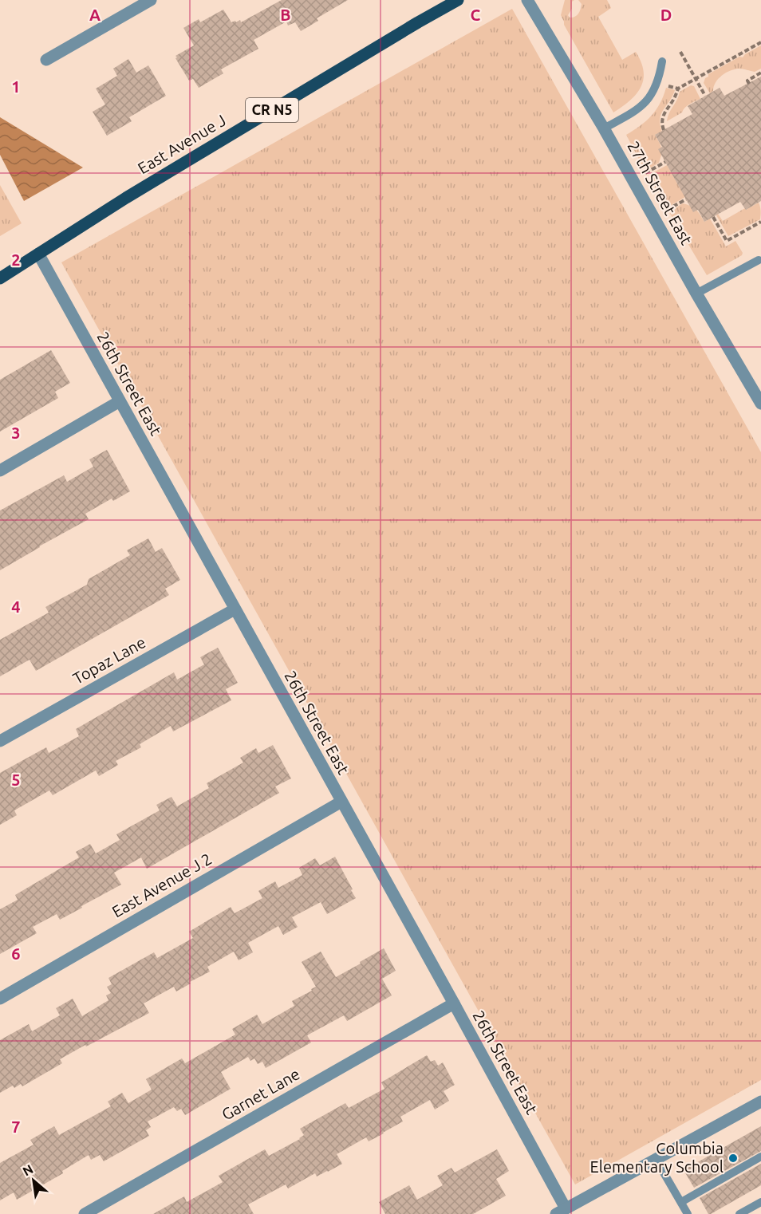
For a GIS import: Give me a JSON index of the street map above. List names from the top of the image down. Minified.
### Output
{"streets":{"main road":["CR N5","East Avenue J"],"street":["27th Street East","26th Street East","Topaz Lane","East Avenue J 2","Garnet Lane"]},"crossings":[["East Avenue J","26th Street East"],["26th Street East","Topaz Lane"],["26th Street East","East Avenue J 2"],["26th Street East","Garnet Lane"]],"places":["Columbia Elementary School"],"north":"top left","grid":{"columns":["A","B","C","D"],"rows":["1","2","3","4","5","6","7"]}}
